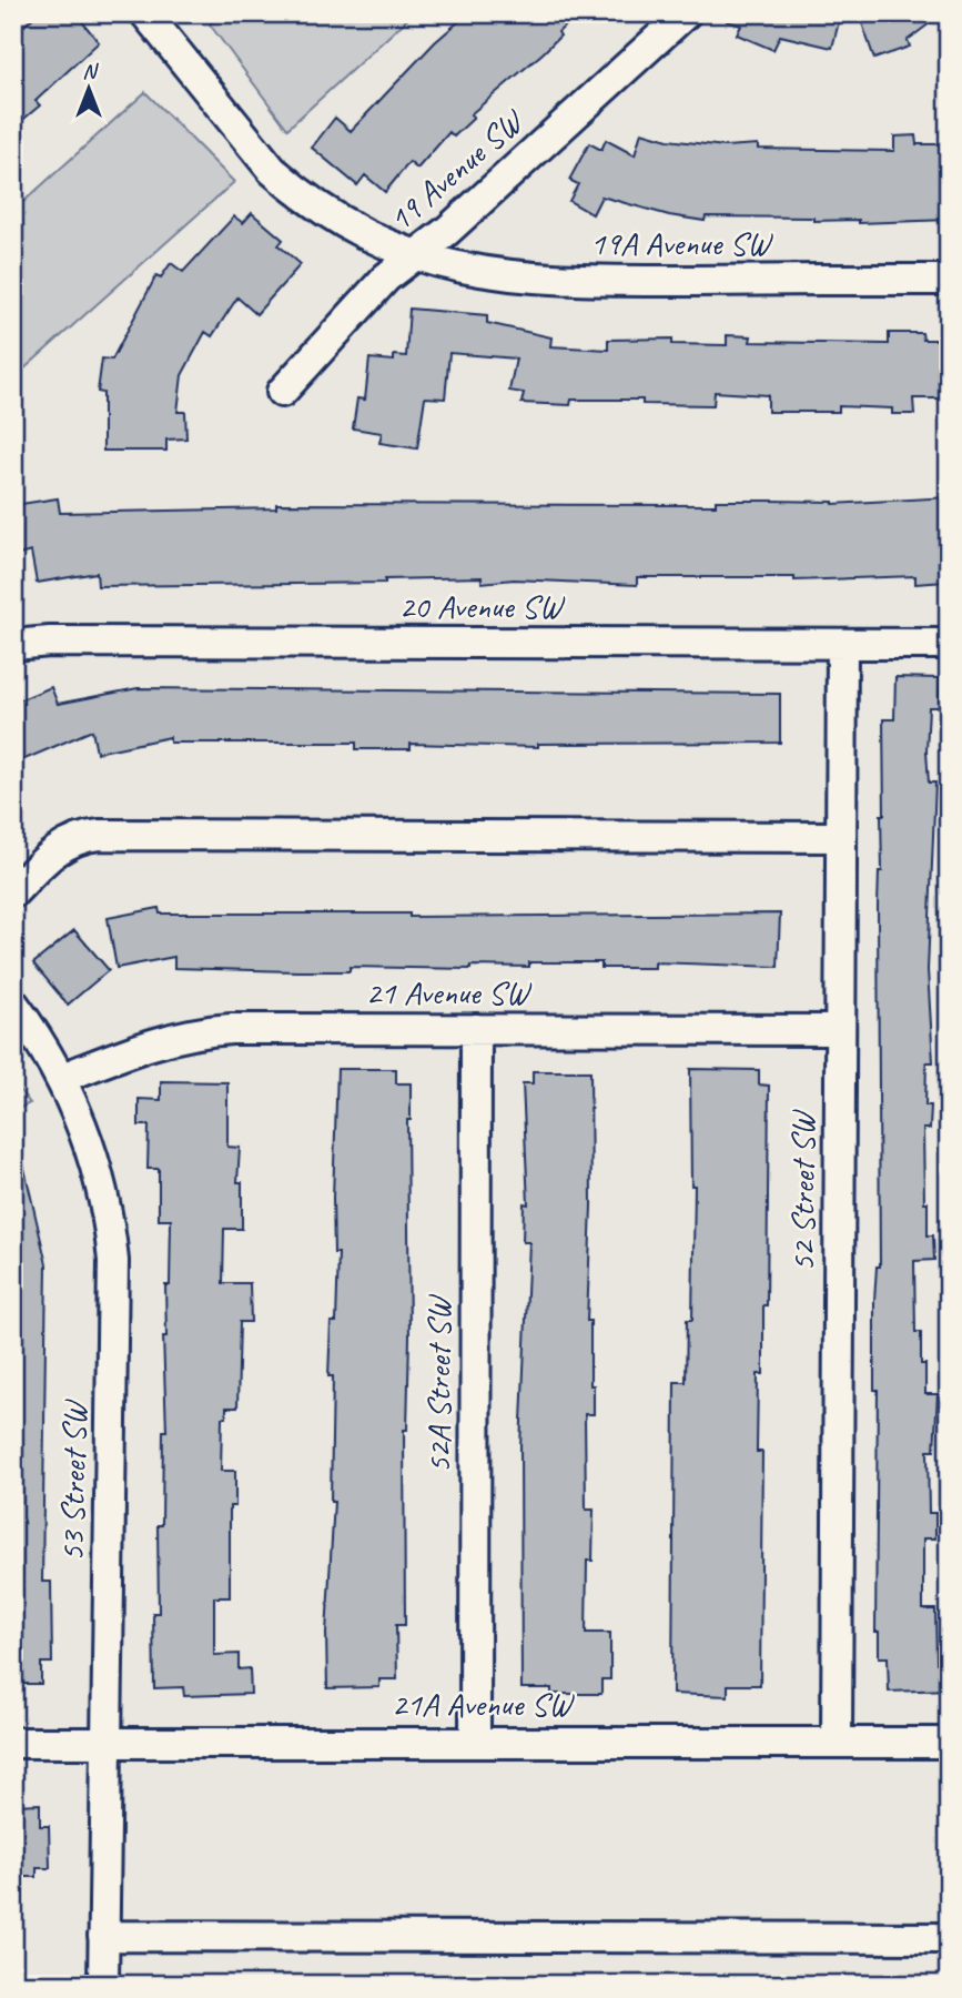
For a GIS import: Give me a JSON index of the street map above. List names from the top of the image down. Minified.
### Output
{"streets":{"street":["19 Avenue SW","19A Avenue SW","20 Avenue SW","21 Avenue SW","52 Street SW","52A Street SW","53 Street SW","21A Avenue SW"]},"crossings":[["19 Avenue SW","19A Avenue SW"],["20 Avenue SW","52 Street SW"],["21 Avenue SW","52 Street SW"],["21 Avenue SW","52A Street SW"],["21 Avenue SW","53 Street SW"],["52 Street SW","21A Avenue SW"],["52A Street SW","21A Avenue SW"],["53 Street SW","21A Avenue SW"]],"north":"top"}
